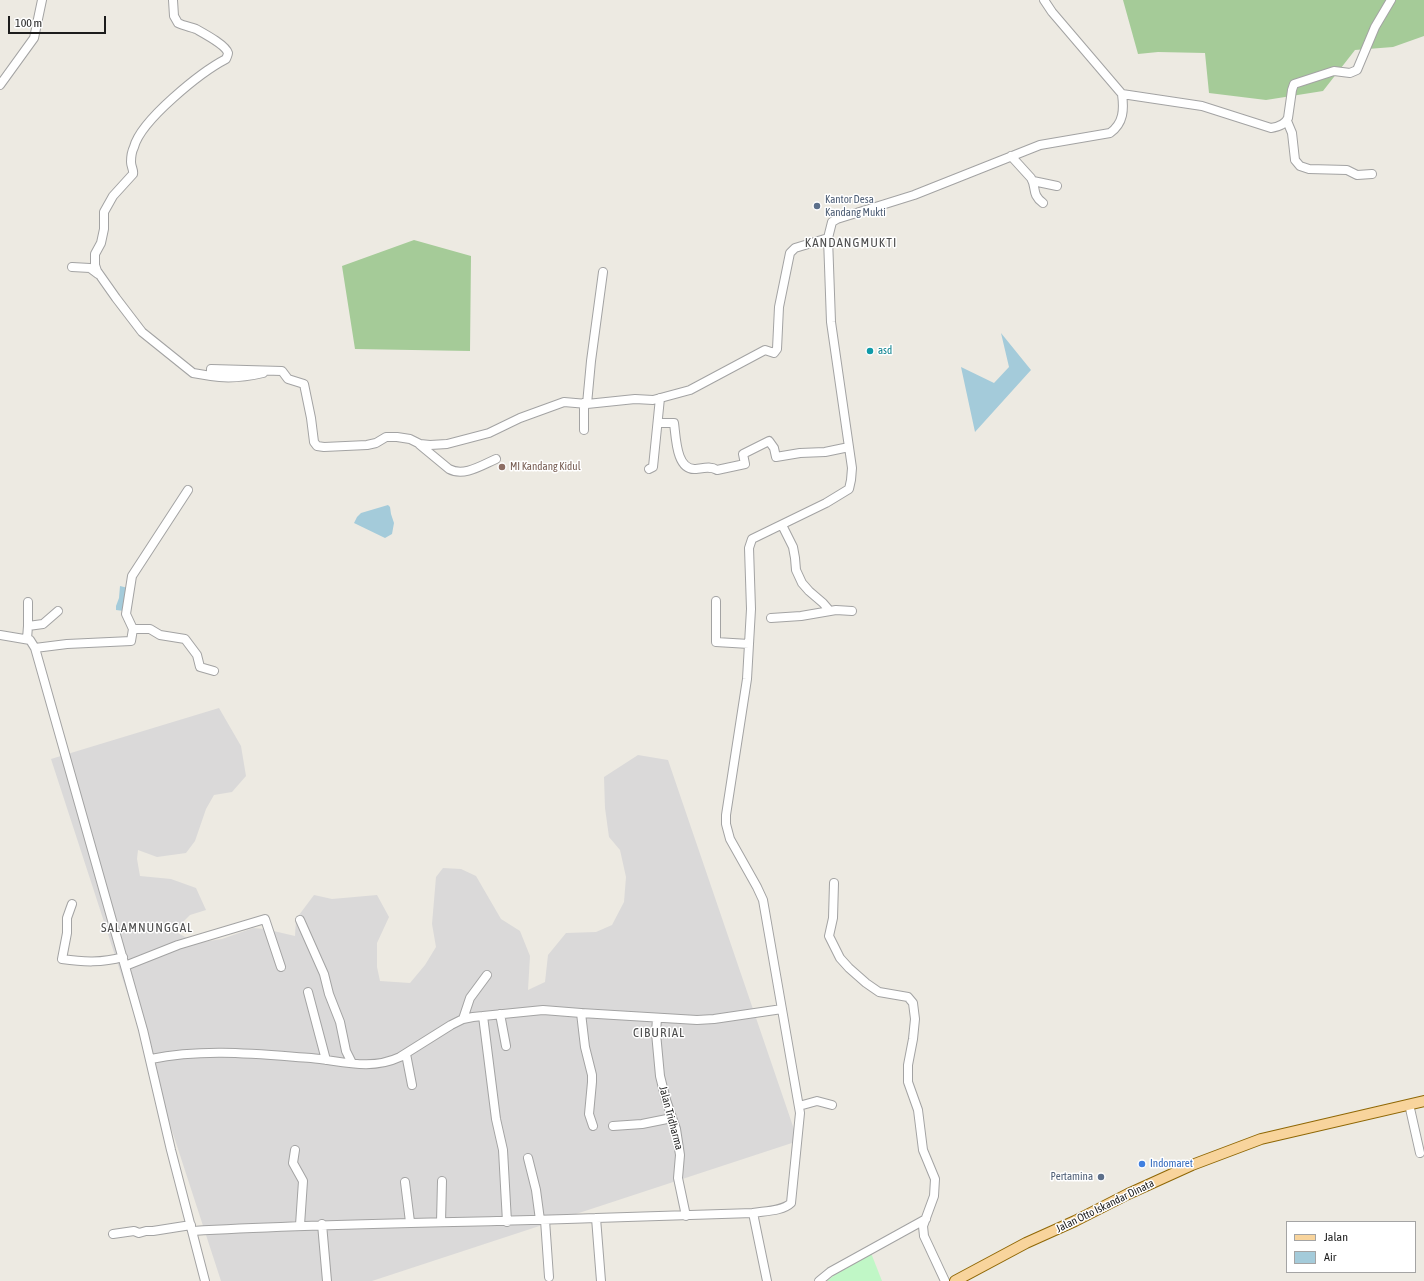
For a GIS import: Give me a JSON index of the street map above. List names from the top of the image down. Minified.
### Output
{"streets":{"main road":["Jalan Otto Iskandar Dinata"],"street":["Jalan Tridharma"]},"districts":["KANDANGMUKTI","SALAMNUNGGAL","CIBURIAL"],"places":["Kantor Desa Kandang Mukti","asd","MI Kandang Kidul","Indomaret","Pertamina"],"legend":["Jalan","Air"],"scale_bar":"100 m"}
